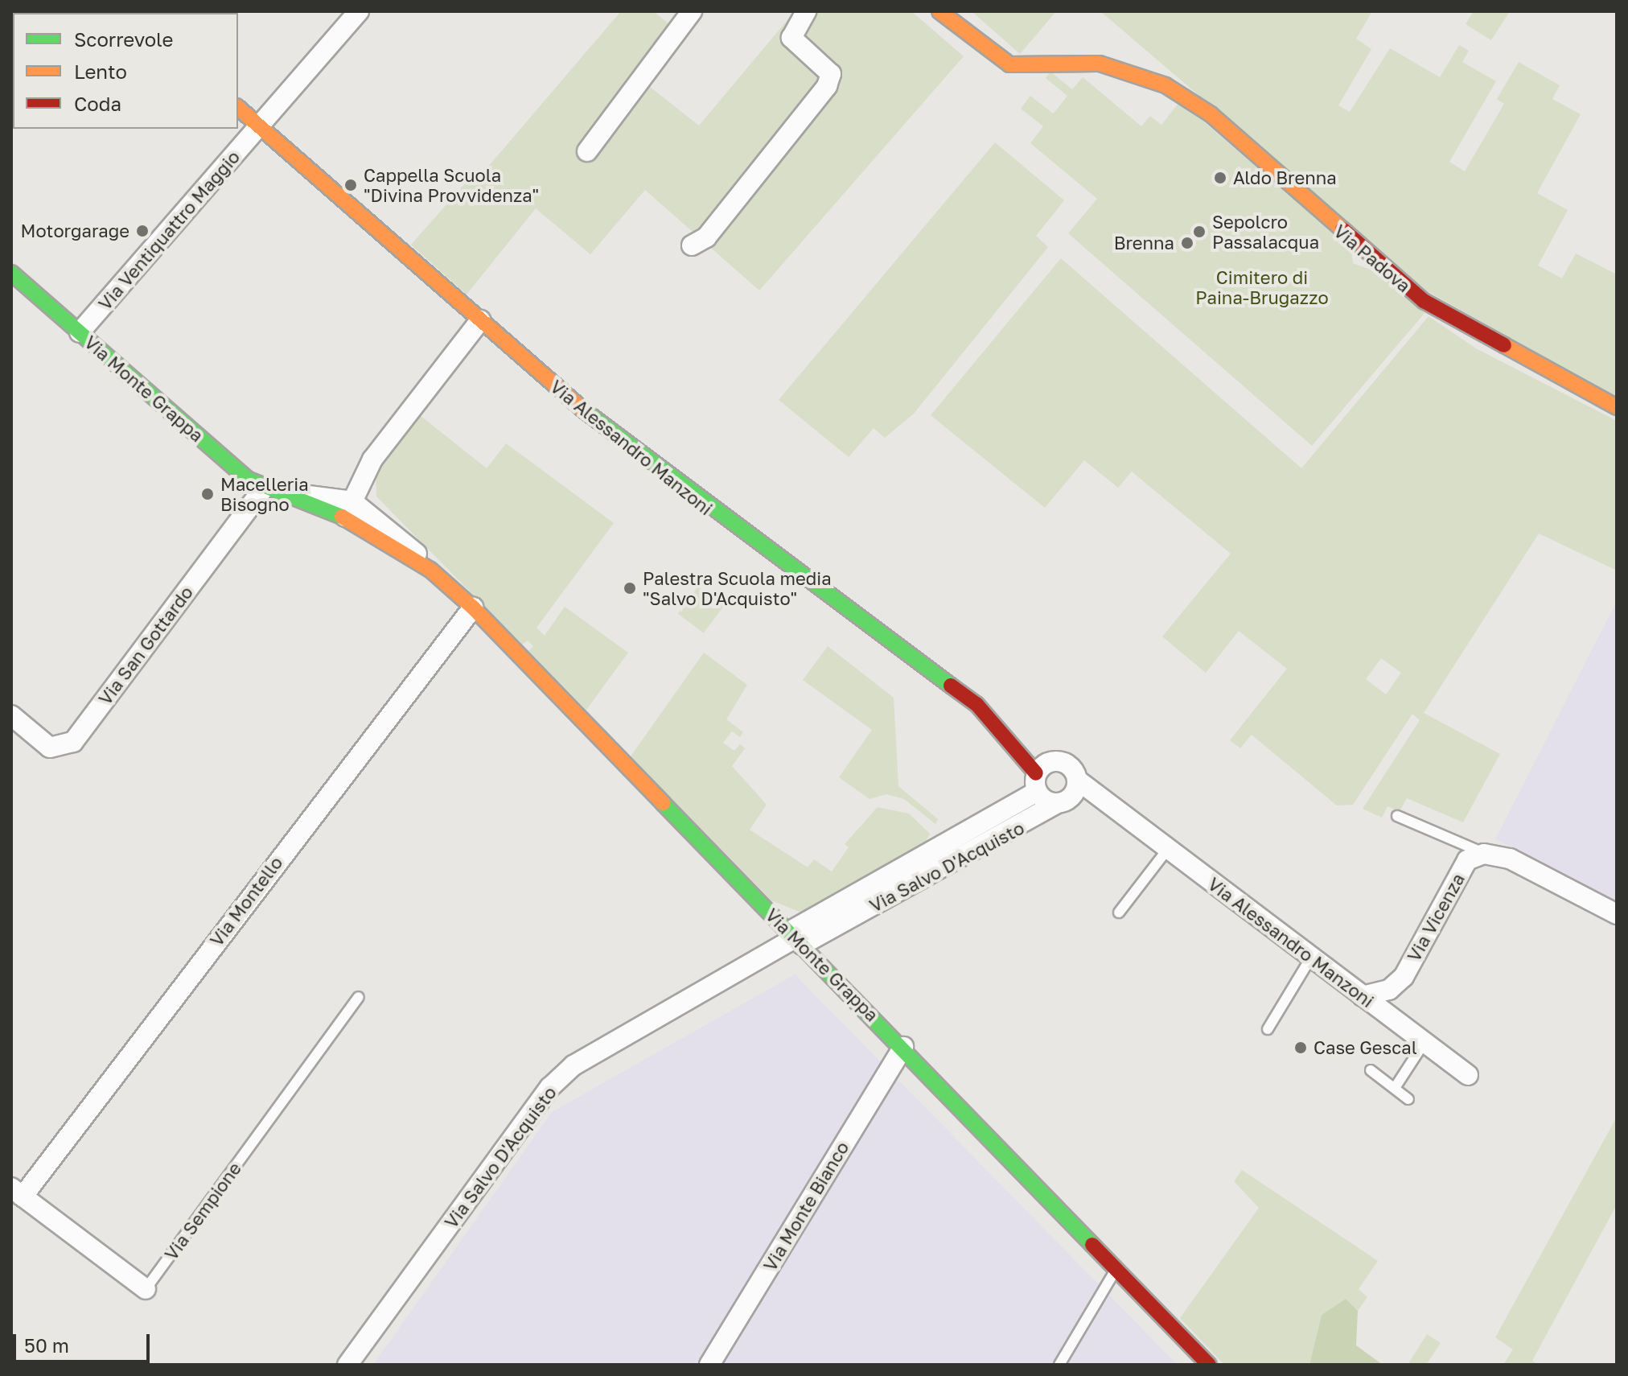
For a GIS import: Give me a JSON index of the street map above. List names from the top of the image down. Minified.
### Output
{"streets":{"street":["Via Ventiquattro Maggio","Via Padova","Via Monte Grappa","Via Alessandro Manzoni","Via San Gottardo","Via Salvo D'Acquisto","Via Montello","Via Vicenza","Via Monte Bianco","Via Sempione"]},"crossings":[["Via Ventiquattro Maggio","Via Monte Grappa"],["Via Ventiquattro Maggio","Via Alessandro Manzoni"],["Via Monte Grappa","Via San Gottardo"],["Via Monte Grappa","Via Salvo D'Acquisto"],["Via Monte Grappa","Via Montello"],["Via Monte Grappa","Via Monte Bianco"],["Via Alessandro Manzoni","Via Salvo D'Acquisto"],["Via Alessandro Manzoni","Via Vicenza"],["Via Montello","Via Sempione"]],"parks":["Cimitero di Paina-Brugazzo"],"places":["Aldo Brenna","Cappella Scuola \"Divina Provvidenza\"","Motorgarage","Sepolcro Passalacqua","Brenna","Macelleria Bisogno","Palestra Scuola media \"Salvo D'Acquisto\"","Case Gescal"],"legend":["Scorrevole","Lento","Coda"],"scale_bar":"50 m"}
